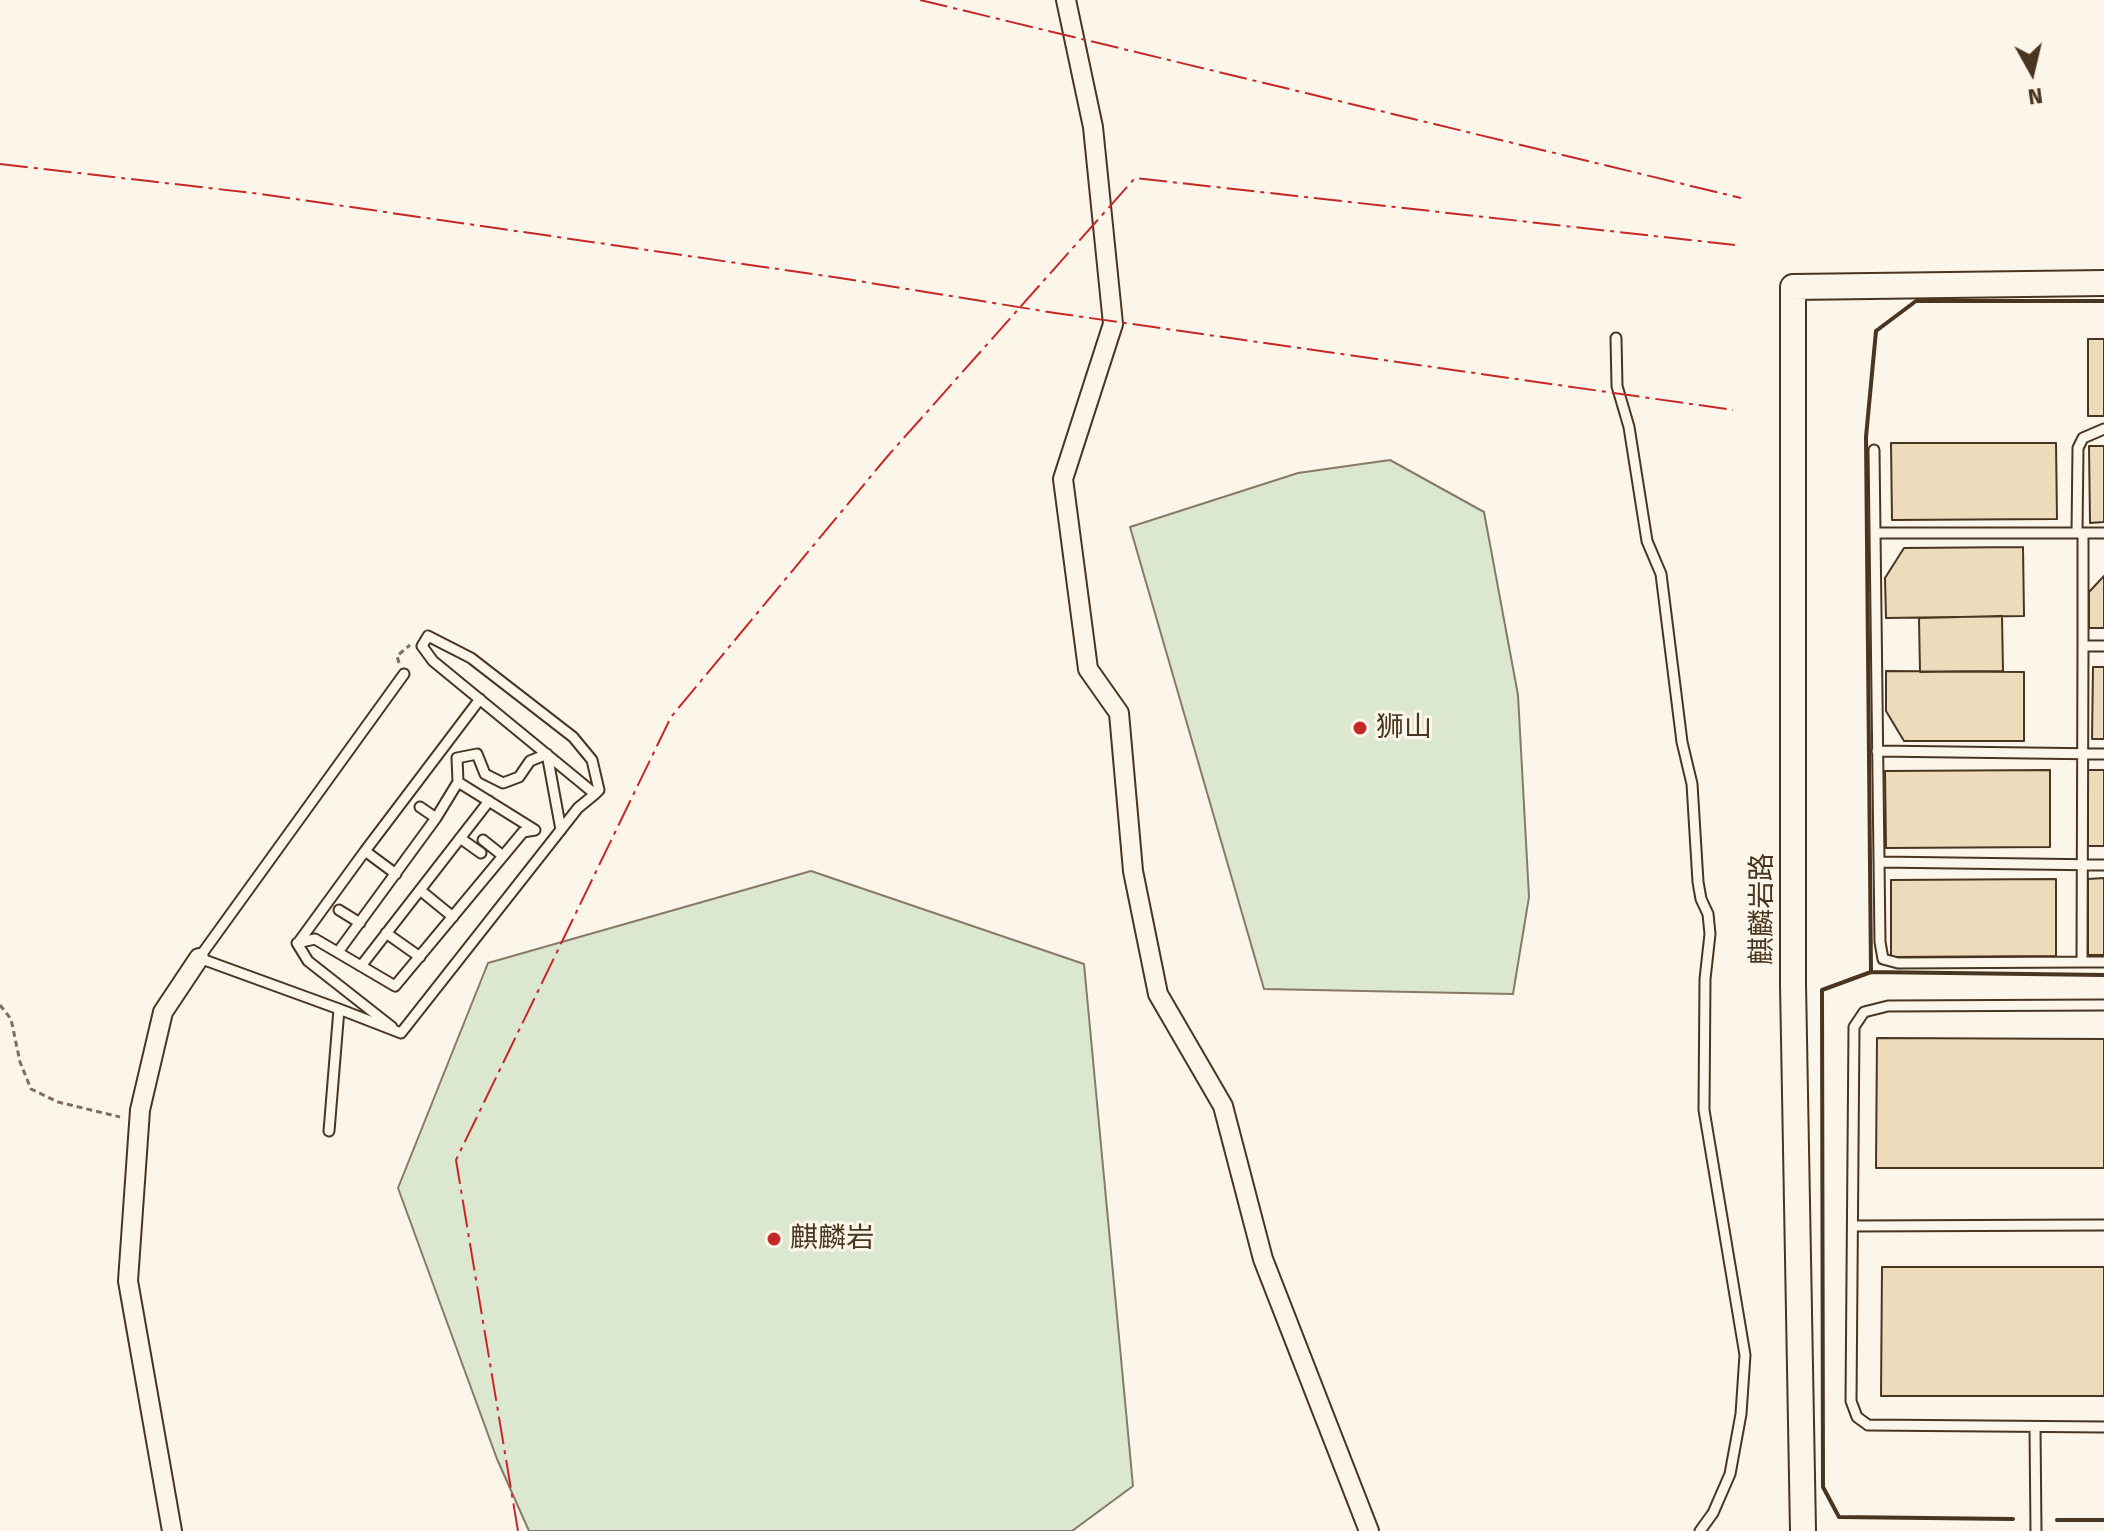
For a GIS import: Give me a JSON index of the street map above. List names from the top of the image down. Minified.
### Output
{"streets":{"main road":["麒麟岩路"]},"places":["狮山","麒麟岩"],"north":"bottom"}
